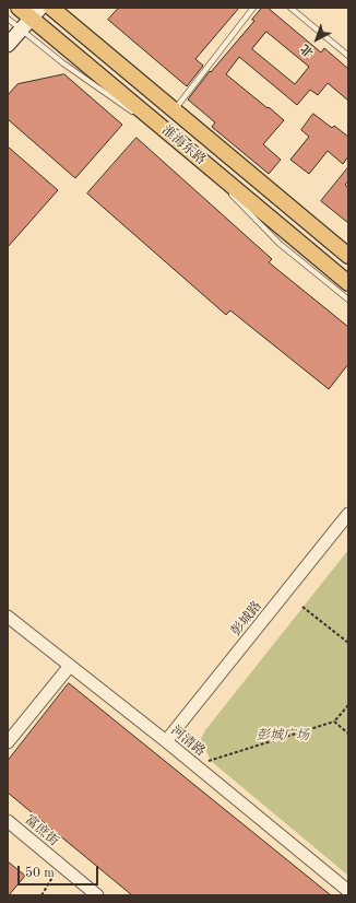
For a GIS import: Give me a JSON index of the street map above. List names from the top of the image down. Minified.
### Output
{"streets":{"main road":["淮海东路"],"street":["彭城路","河清路","富庶街"]},"crossings":[["彭城路","河清路"]],"parks":["彭城广场"],"scale_bar":"50 m","north":"bottom left"}
